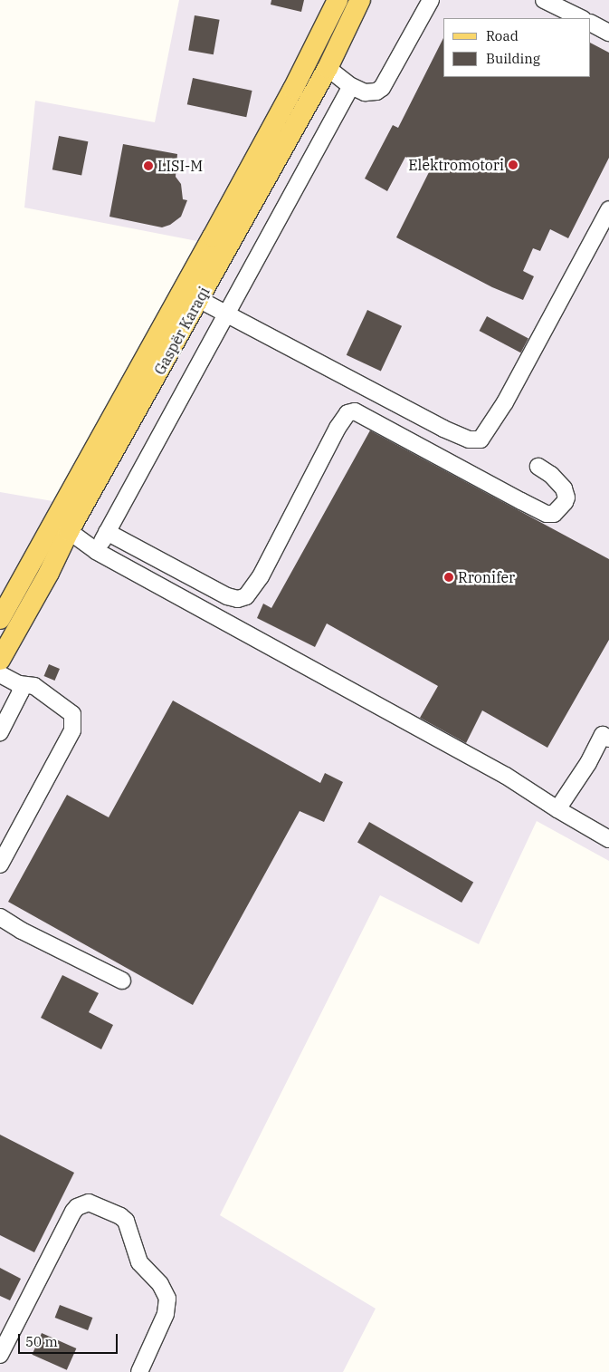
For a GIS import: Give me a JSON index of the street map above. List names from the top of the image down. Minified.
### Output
{"streets":{"main road":["Gaspër Karaqi"]},"places":["Elektromotori","LISI-M","Rronifer"],"legend":["Road","Building"],"scale_bar":"50 m"}
